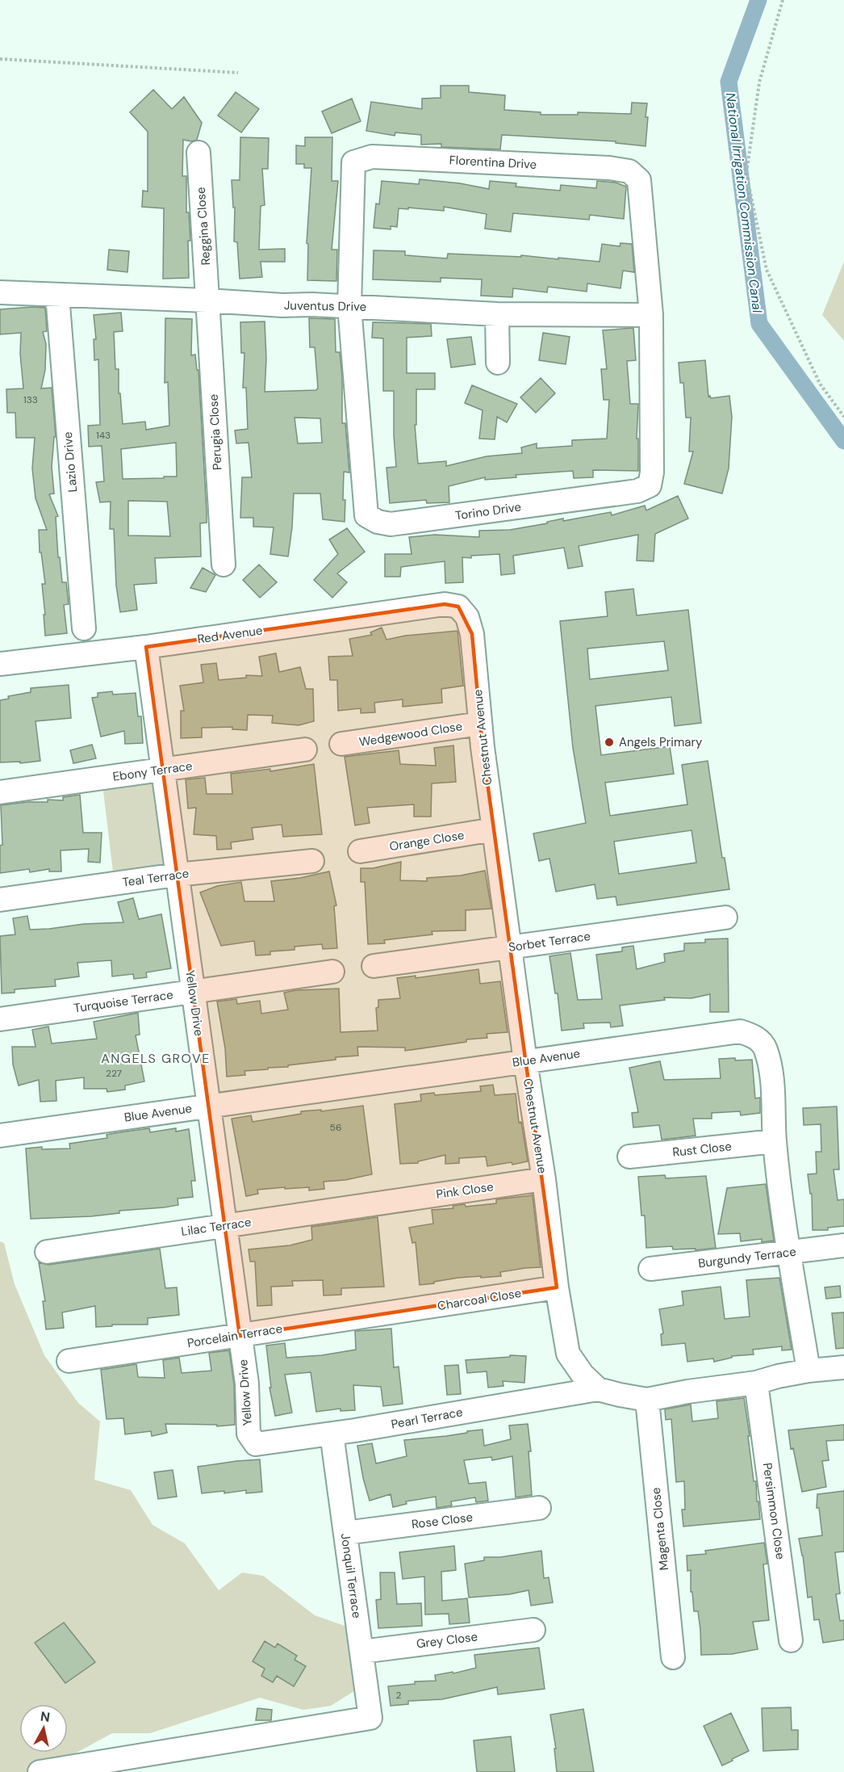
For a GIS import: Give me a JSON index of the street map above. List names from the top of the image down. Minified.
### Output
{"streets":{"street":["Florentina Drive","Reggina Close","Juventus Drive","Perugia Close","Lazio Drive","Torino Drive","Red Avenue","Wedgewood Close","Chestnut Avenue","Ebony Terrace","Orange Close","Teal Terrace","Sorbet Terrace","Turquoise Terrace","Yellow Drive","Blue Avenue","Rust Close","Pink Close","Lilac Terrace","Burgundy Terrace","Charcoal Close","Porcelain Terrace","Pearl Terrace","Persimmon Close","Rose Close","Magenta Close","Jonquil Terrace","Grey Close"]},"crossings":[["Florentina Drive","Juventus Drive"],["Florentina Drive","Torino Drive"],["Reggina Close","Juventus Drive"],["Reggina Close","Perugia Close"],["Juventus Drive","Perugia Close"],["Juventus Drive","Lazio Drive"],["Juventus Drive","Torino Drive"],["Red Avenue","Chestnut Avenue"],["Red Avenue","Yellow Drive"],["Wedgewood Close","Chestnut Avenue"],["Chestnut Avenue","Orange Close"],["Chestnut Avenue","Sorbet Terrace"],["Chestnut Avenue","Blue Avenue"],["Chestnut Avenue","Pink Close"],["Chestnut Avenue","Charcoal Close"],["Chestnut Avenue","Pearl Terrace"],["Ebony Terrace","Yellow Drive"],["Teal Terrace","Yellow Drive"],["Turquoise Terrace","Yellow Drive"],["Yellow Drive","Blue Avenue"],["Yellow Drive","Lilac Terrace"],["Yellow Drive","Porcelain Terrace"],["Yellow Drive","Pearl Terrace"],["Blue Avenue","Rust Close"],["Blue Avenue","Burgundy Terrace"],["Pink Close","Lilac Terrace"],["Charcoal Close","Porcelain Terrace"],["Pearl Terrace","Jonquil Terrace"],["Rose Close","Jonquil Terrace"],["Jonquil Terrace","Grey Close"]],"districts":["ANGELS GROVE"],"water":["National Irrigation Commission Canal"],"places":["Angels Primary"],"house_numbers":["133","143","227","56","2"],"north":"top"}
